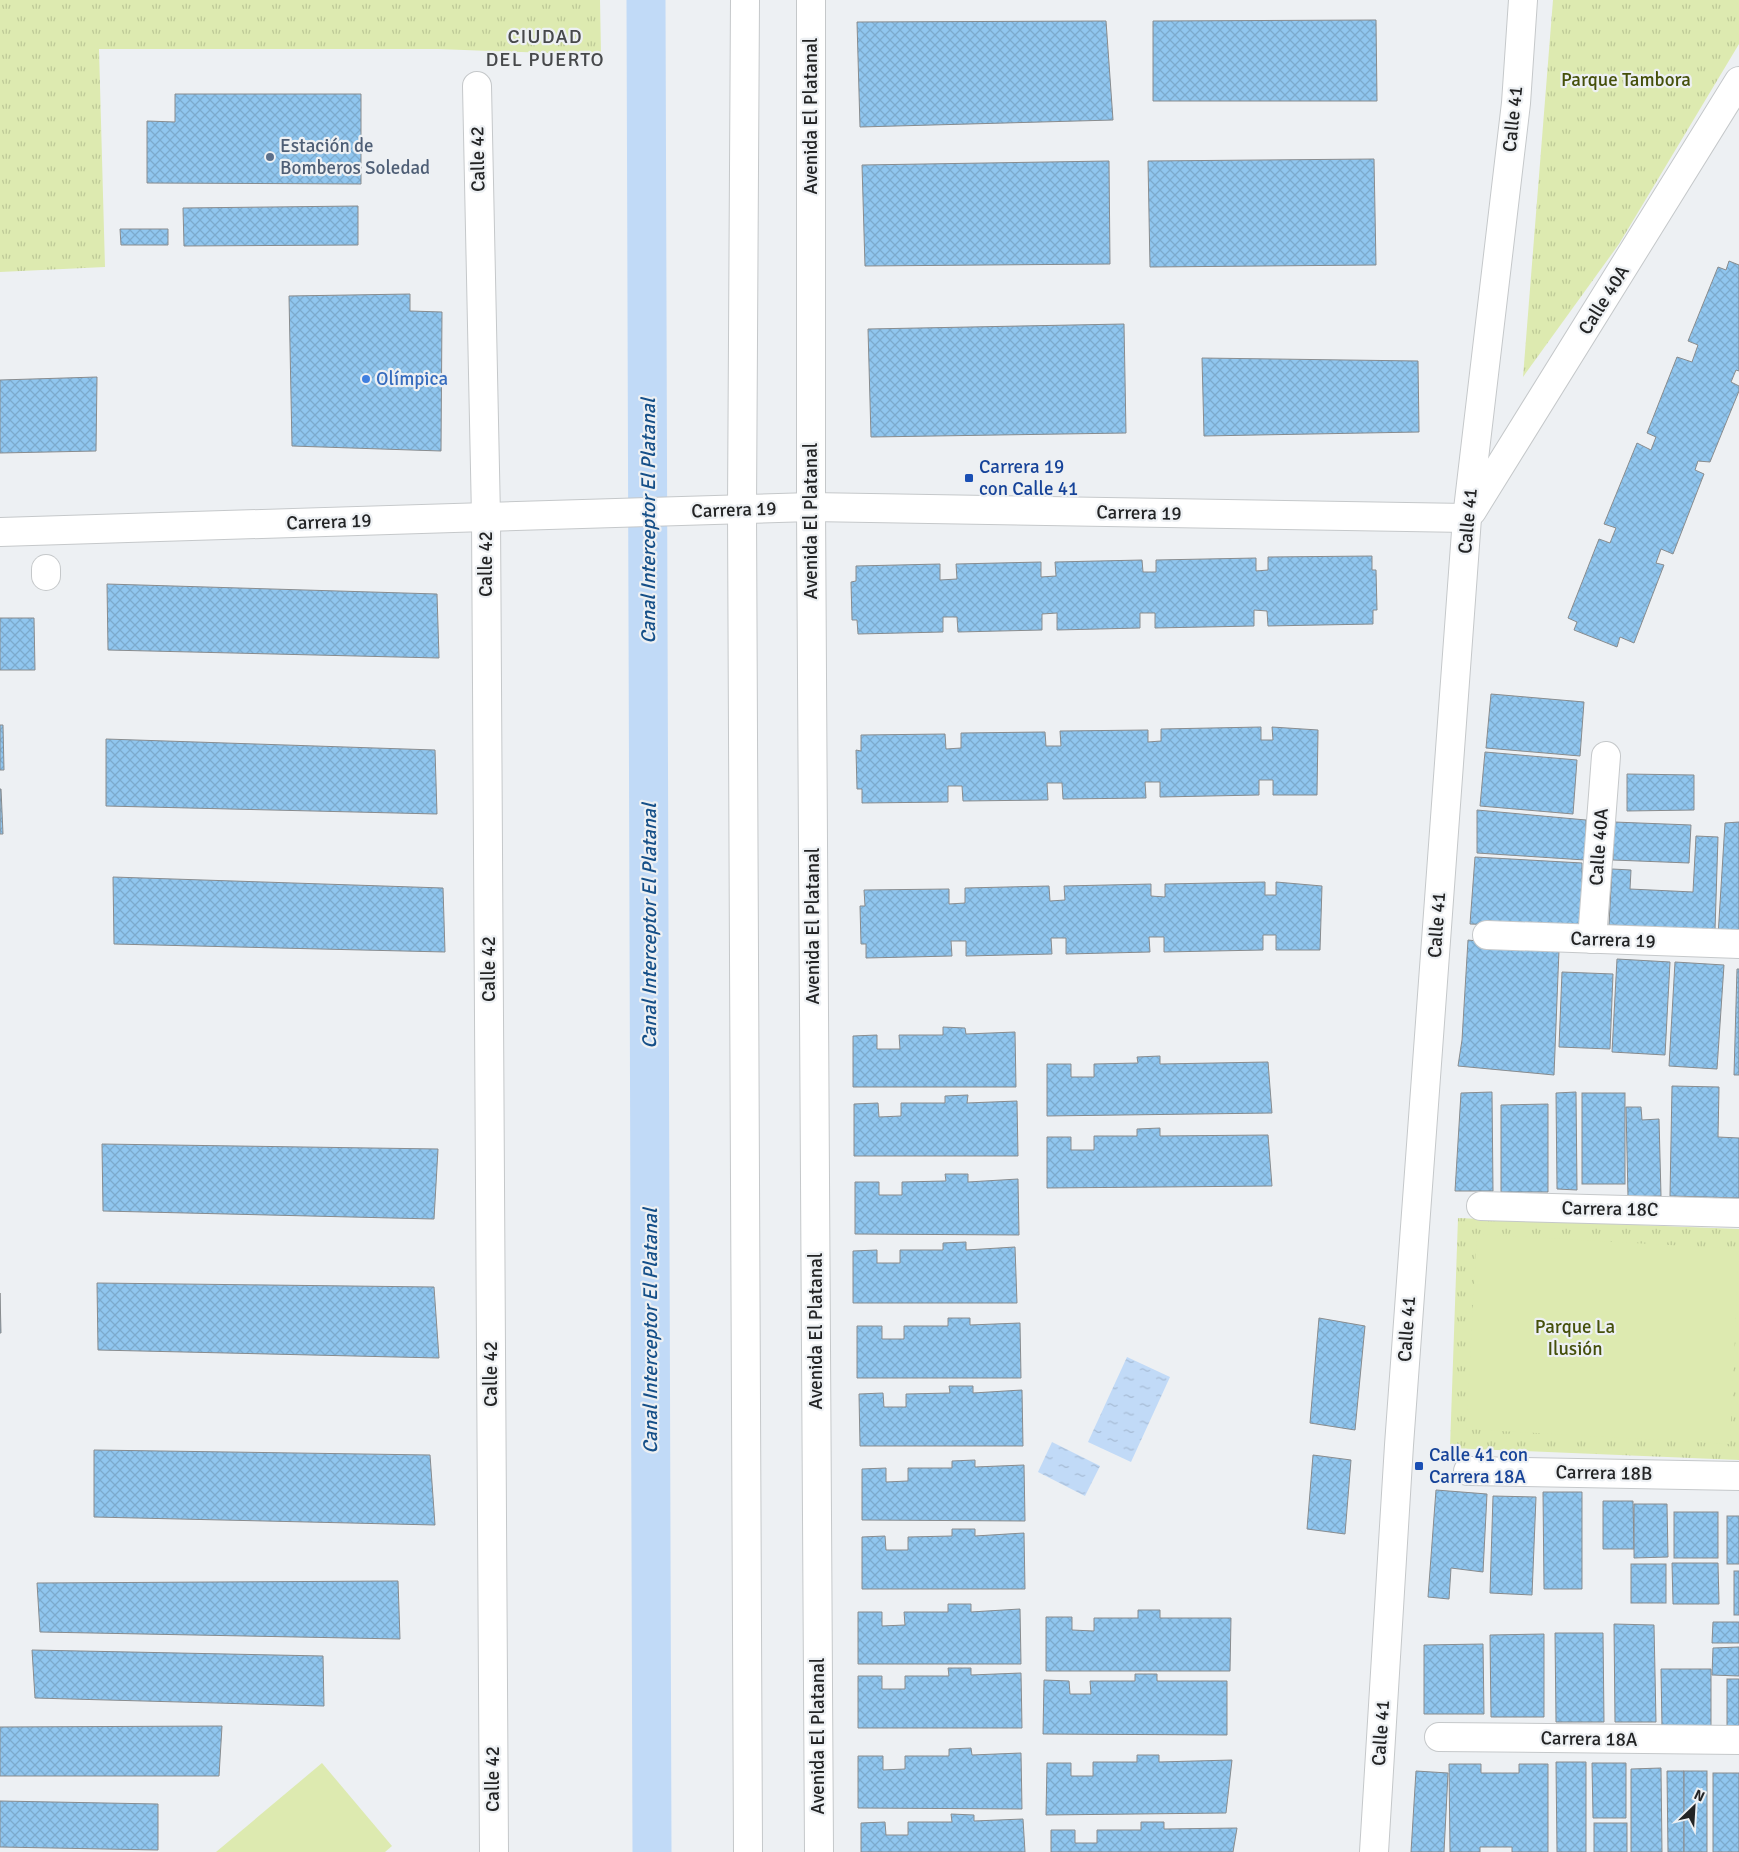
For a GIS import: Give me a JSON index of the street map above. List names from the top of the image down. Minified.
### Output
{"streets":{"street":["Avenida El Platanal","Calle 41","Calle 42","Calle 40A","Carrera 19","Carrera 18C","Carrera 18B","Carrera 18A"]},"crossings":[["Avenida El Platanal","Carrera 19"],["Calle 41","Calle 40A"],["Calle 41","Carrera 19"],["Calle 42","Carrera 19"],["Calle 40A","Carrera 19"]],"districts":["CIUDAD DEL PUERTO"],"water":["Canal Interceptor El Platanal"],"parks":["Parque Tambora","Parque La Ilusión"],"places":{"other":["Estación de Bomberos Soledad","Olímpica"],"transit":["Carrera 19 con Calle 41","Calle 41 con Carrera 18A"]},"north":"top right"}
